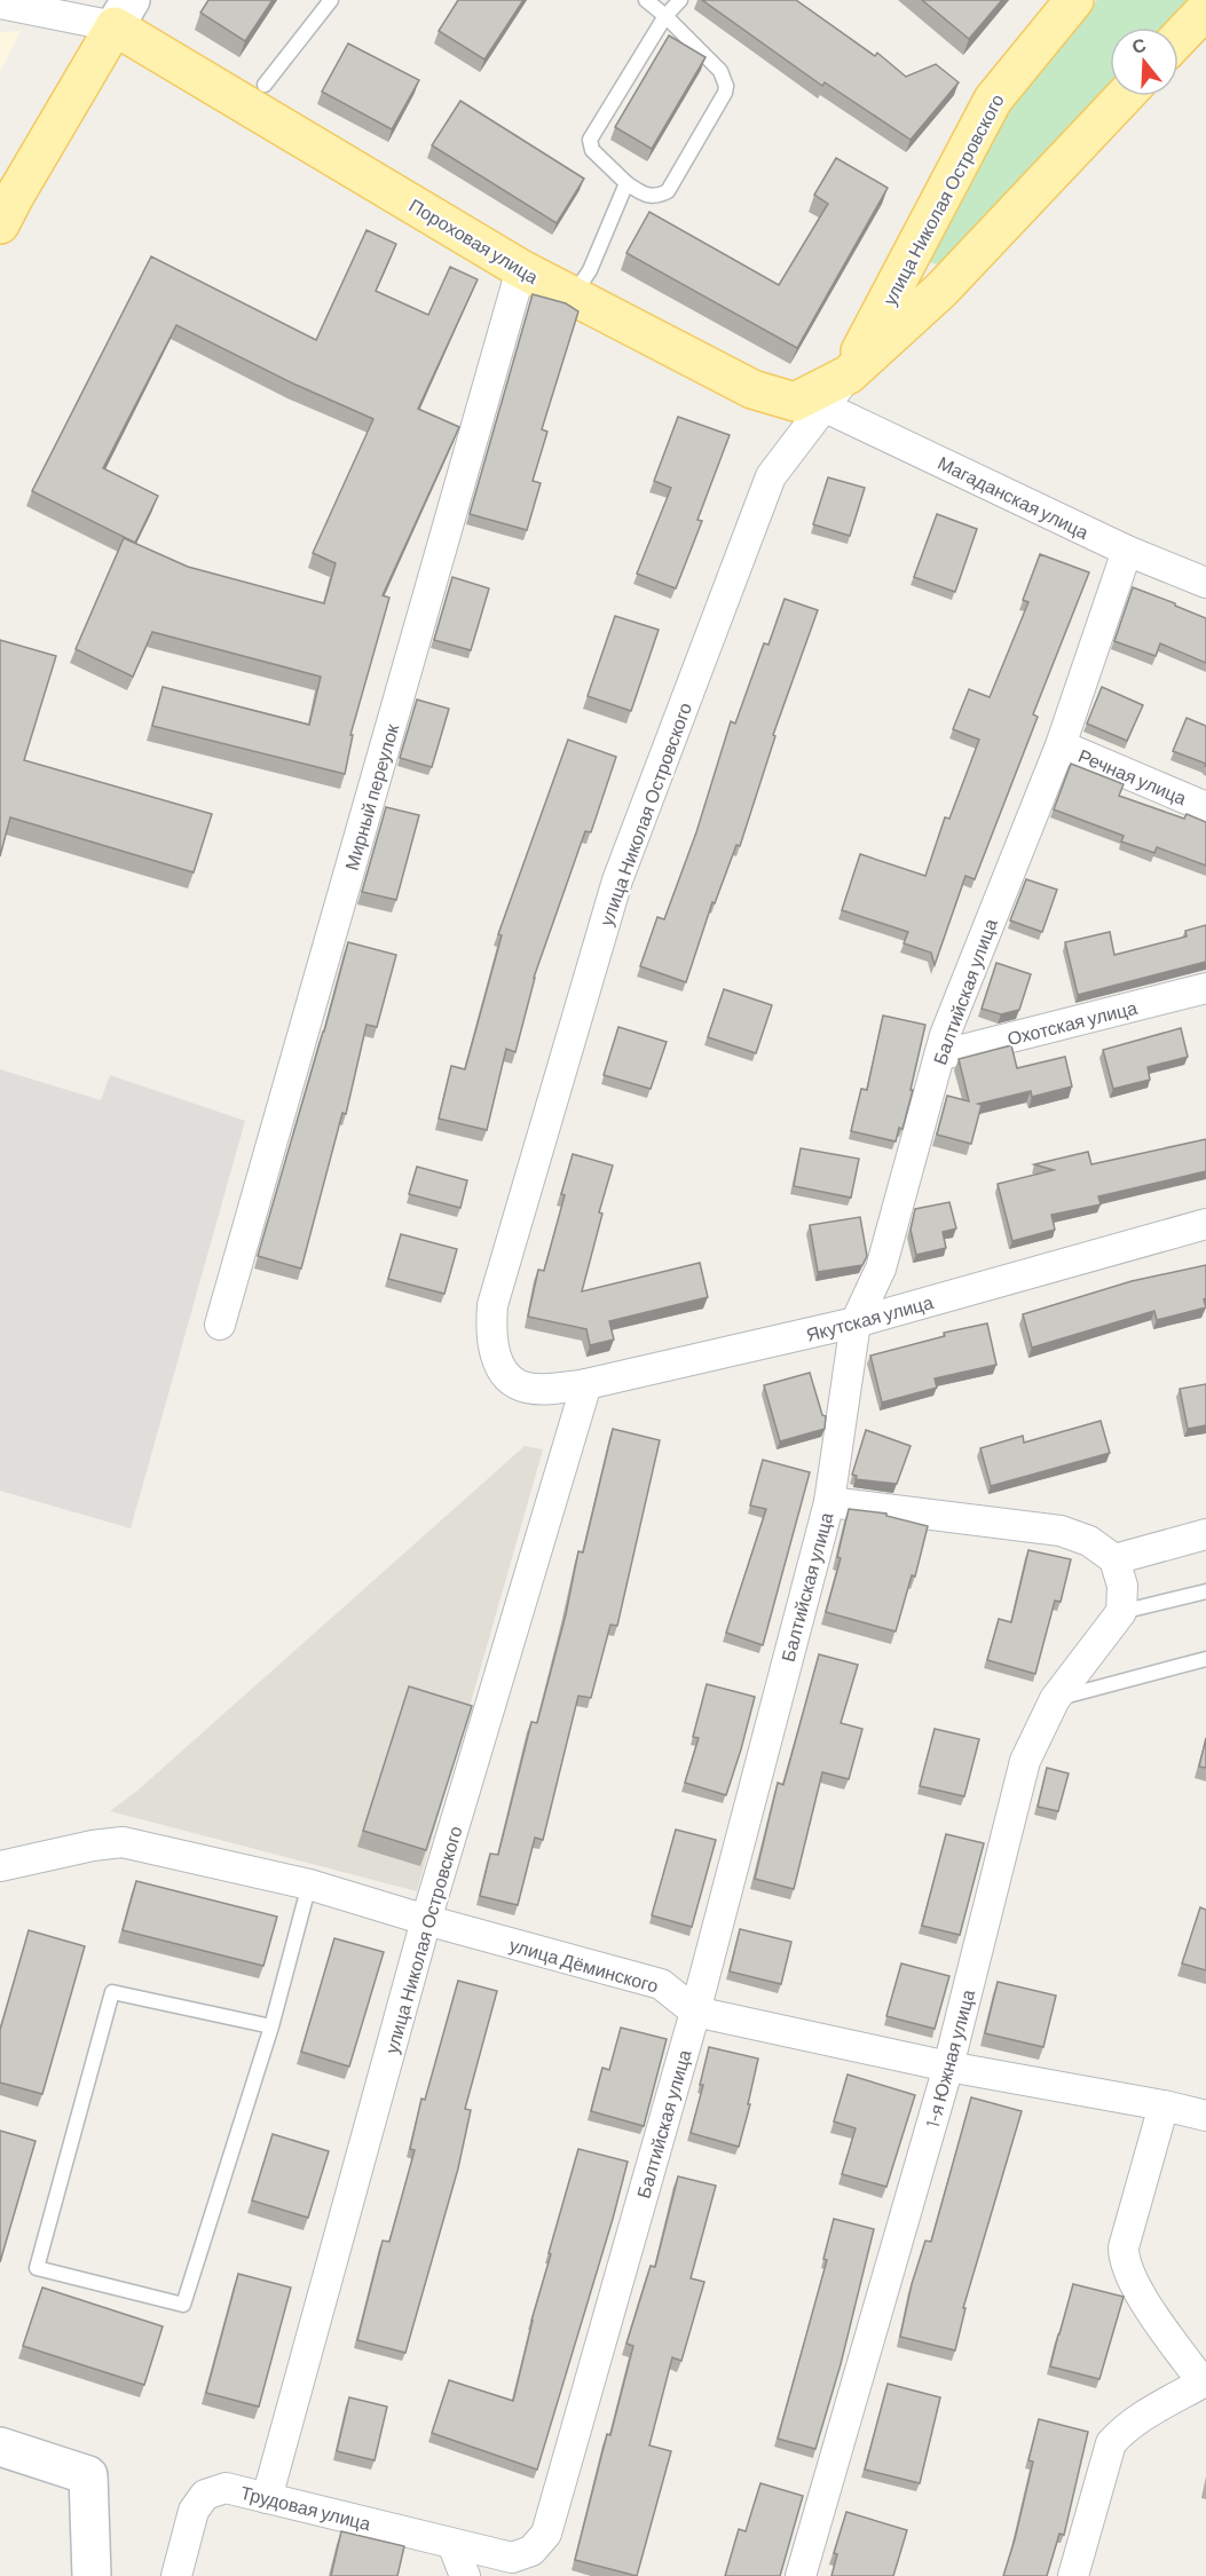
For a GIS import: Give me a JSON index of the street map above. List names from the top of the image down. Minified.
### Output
{"streets":{"main road":["улица Николая Островского","Пороховая улица"],"street":["Магаданская улица","Речная улица","Мирный переулок","Балтийская улица","Охотская улица","Якутская улица","улица Дёминского","1-я Южная улица","Трудовая улица"]},"crossings":[["улица Николая Островского","Пороховая улица"],["улица Николая Островского","Магаданская улица"],["улица Николая Островского","Якутская улица"],["улица Николая Островского","улица Дёминского"],["улица Николая Островского","Трудовая улица"],["Пороховая улица","Мирный переулок"],["Магаданская улица","Балтийская улица"],["Речная улица","Балтийская улица"],["Балтийская улица","Охотская улица"],["Балтийская улица","Якутская улица"],["Балтийская улица","улица Дёминского"],["Балтийская улица","Трудовая улица"],["улица Дёминского","1-я Южная улица"]],"north":"top"}
